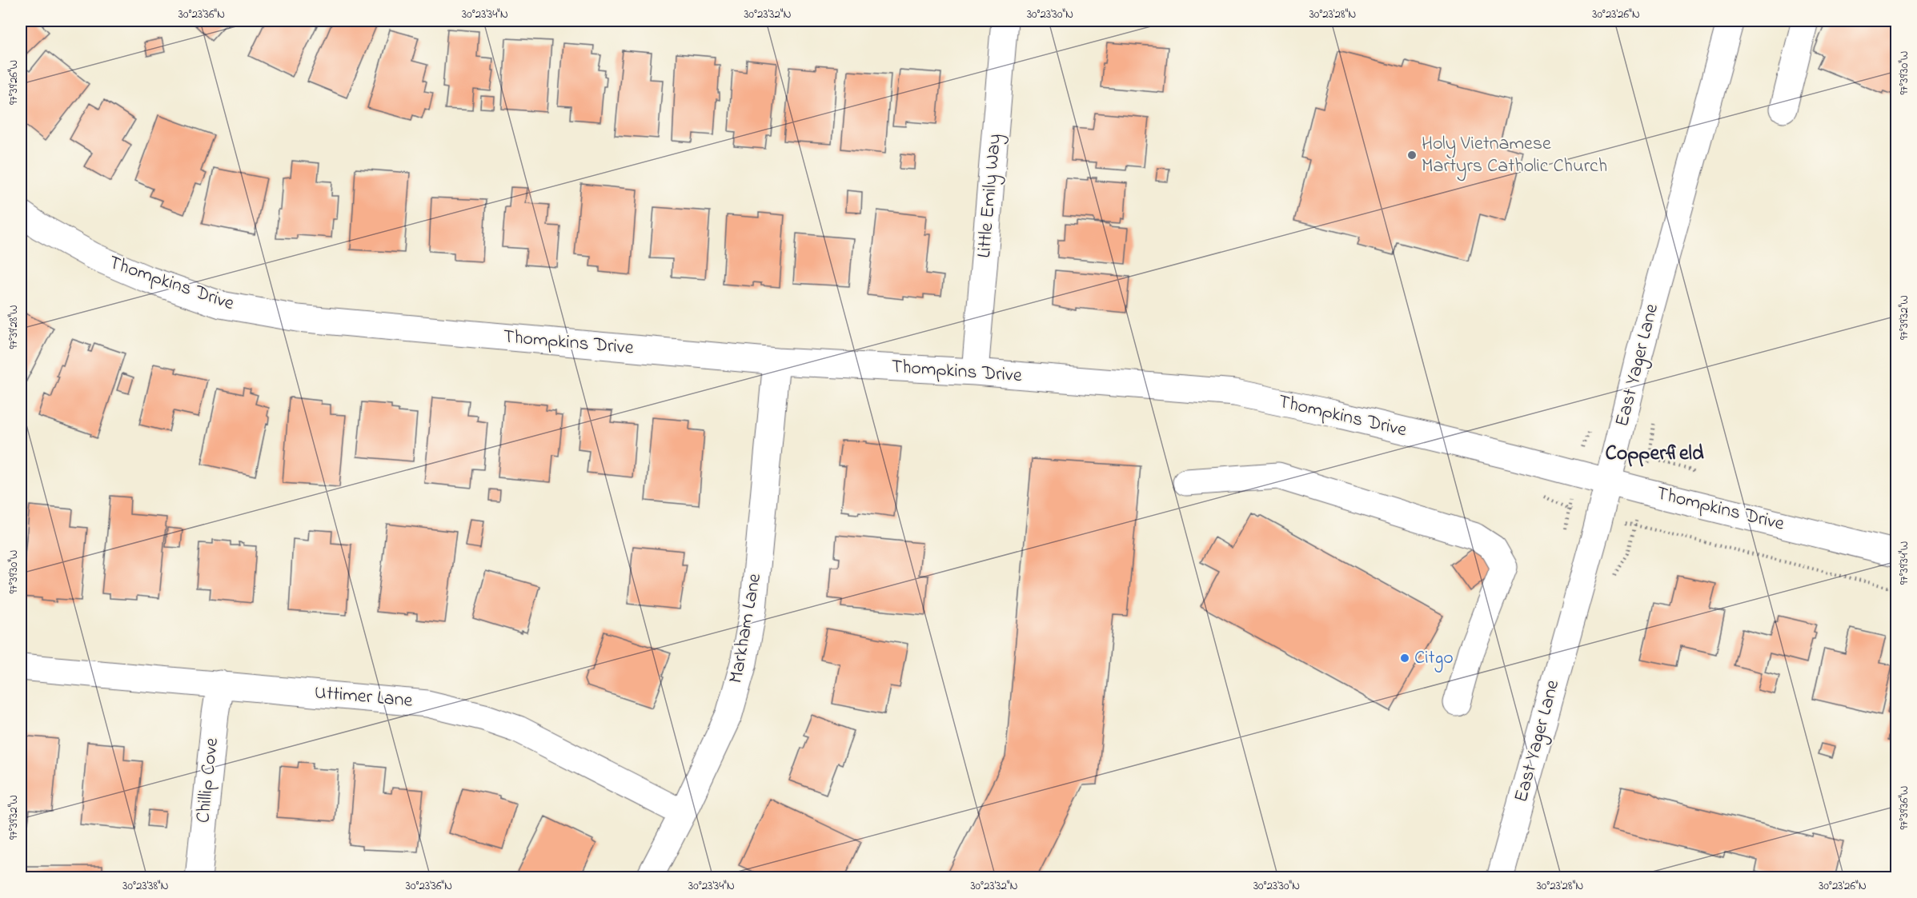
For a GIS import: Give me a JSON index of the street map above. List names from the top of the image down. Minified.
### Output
{"streets":{"street":["Little Emily Way","Thompkins Drive","East Yager Lane","Markham Lane","Uttimer Lane","Chillip Cove"]},"crossings":[["Little Emily Way","Thompkins Drive"],["Thompkins Drive","East Yager Lane"],["Thompkins Drive","Markham Lane"],["Markham Lane","Uttimer Lane"],["Uttimer Lane","Chillip Cove"]],"districts":["Copperfield"],"places":["Holy Vietnamese Martyrs Catholic Church","Citgo"],"coordinates":["30°23'36\"N","30°23'34\"N","30°23'32\"N","30°23'30\"N","30°23'28\"N","30°23'26\"N","97°39'30\"W","97°39'26\"W","97°39'32\"W","97°39'28\"W","97°39'34\"W","97°39'36\"W","30°23'38\"N"]}
